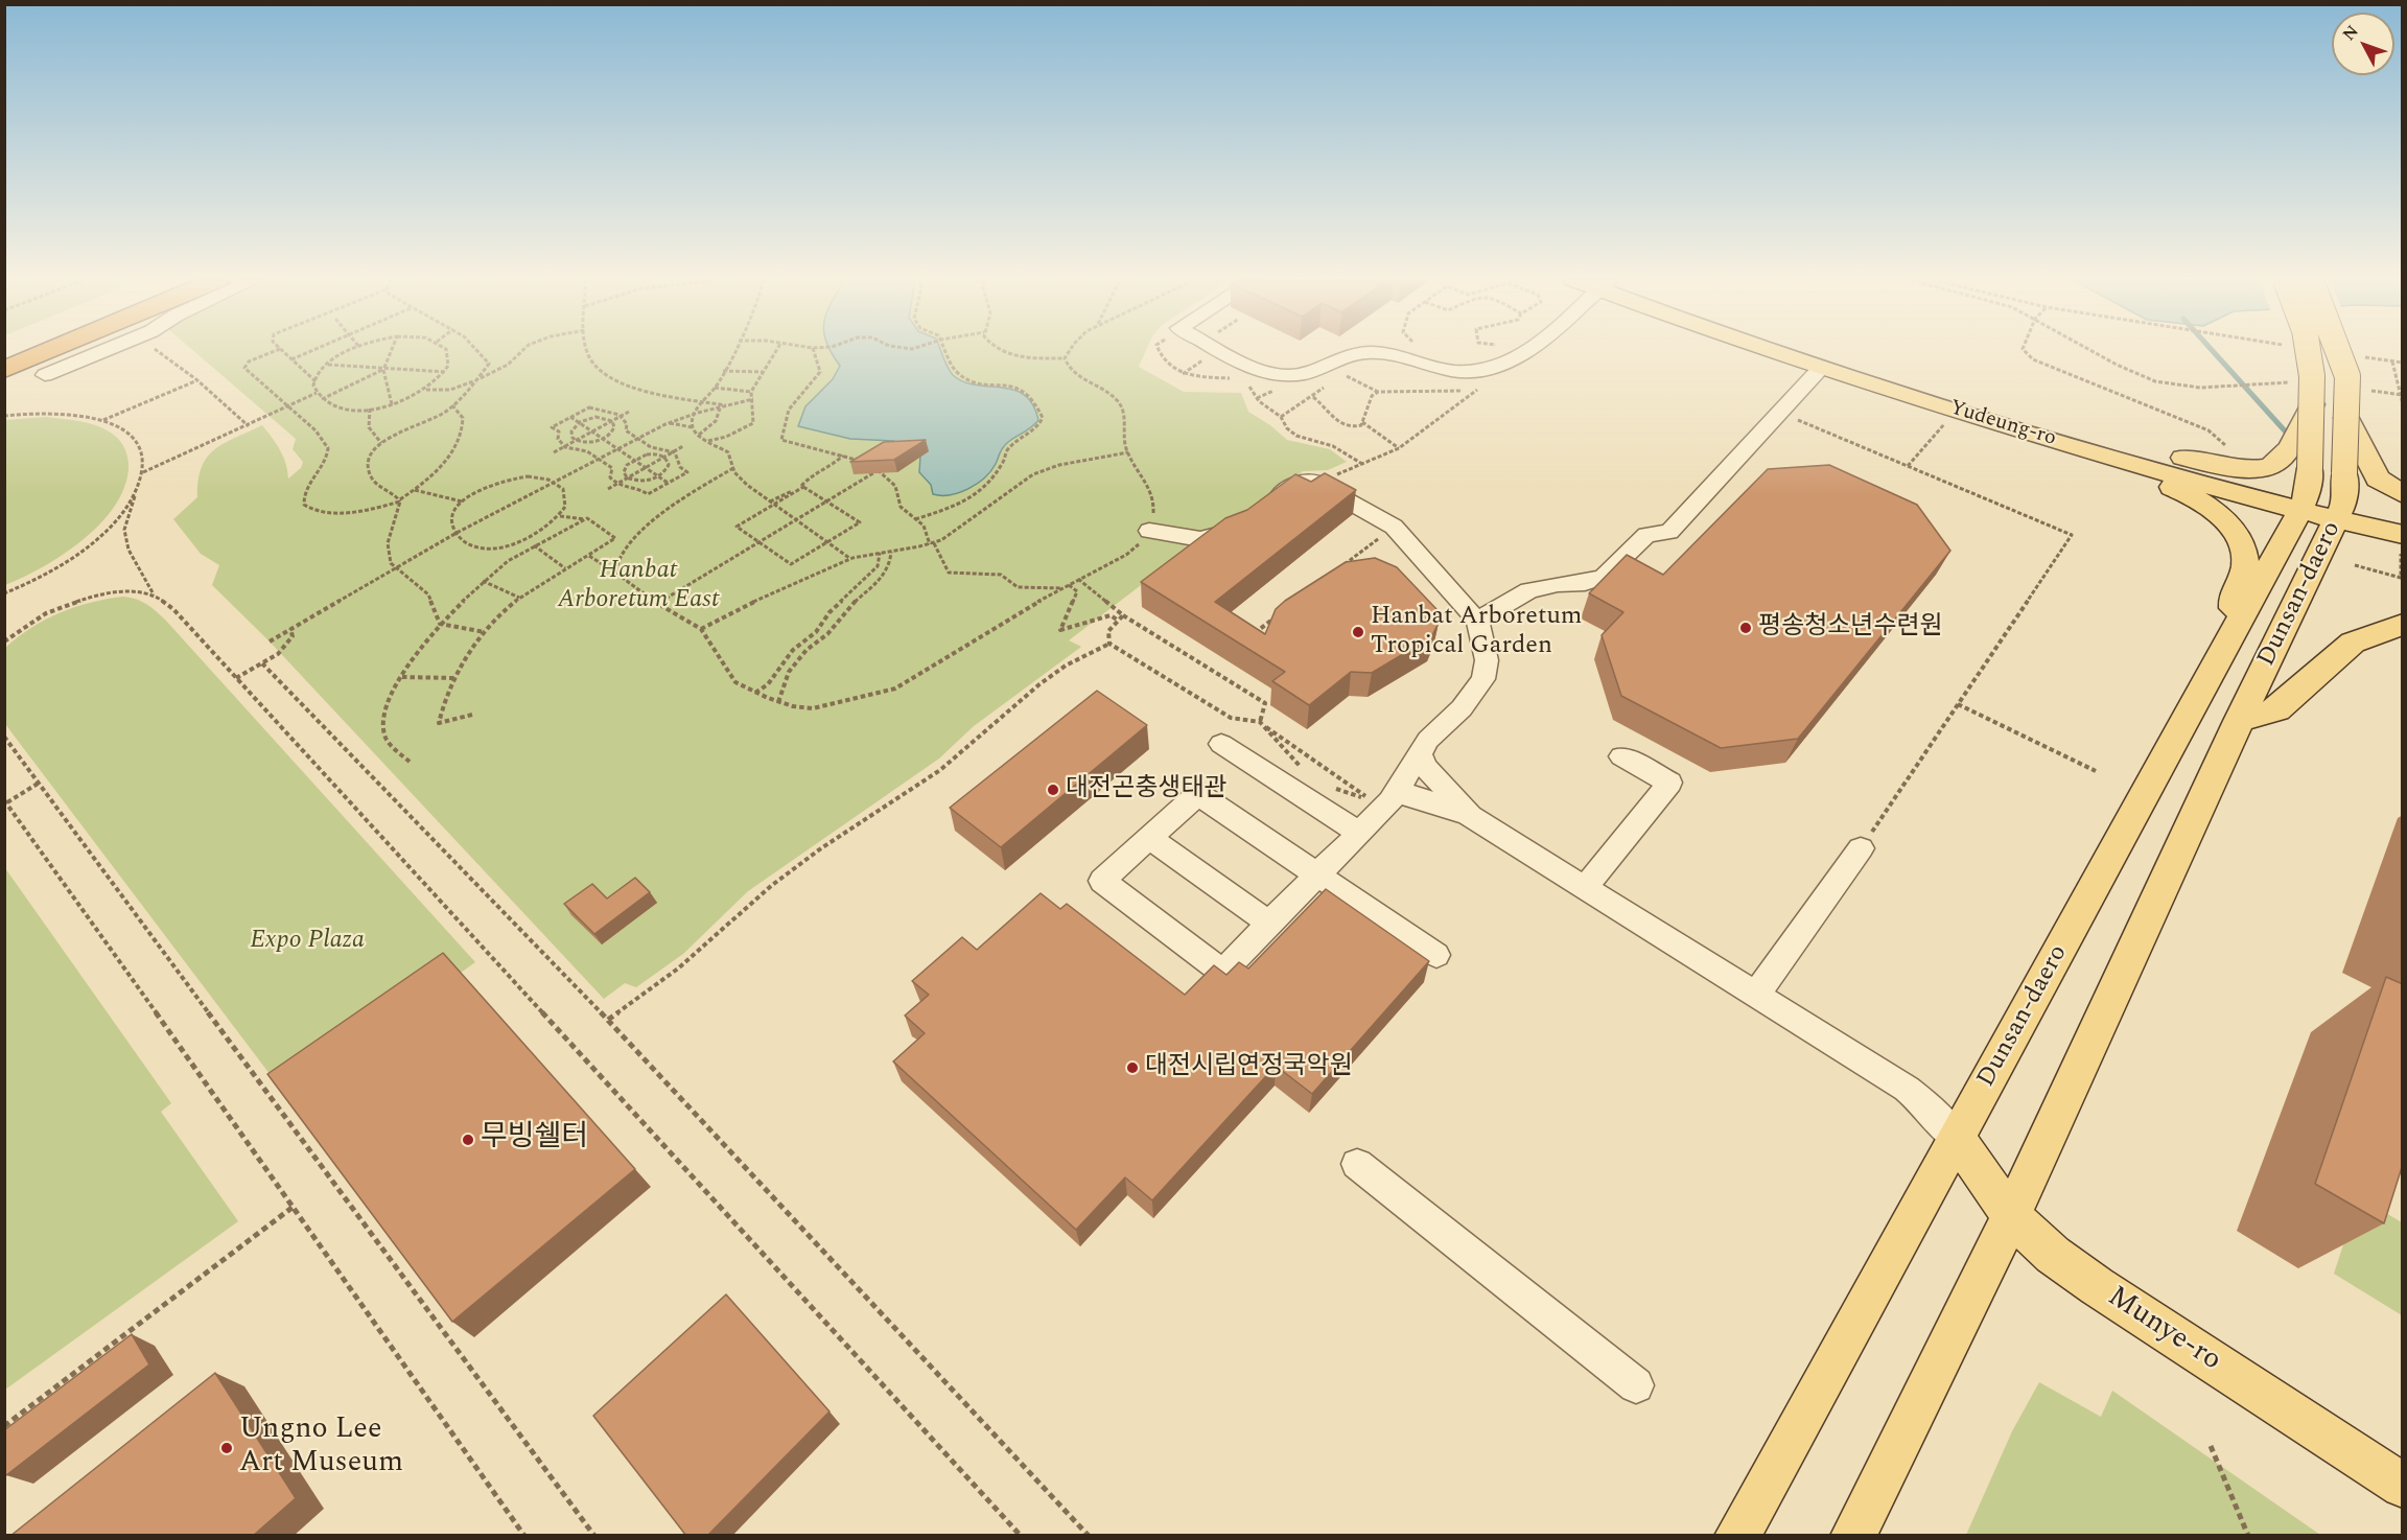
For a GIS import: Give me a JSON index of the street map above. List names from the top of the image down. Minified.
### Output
{"streets":{"main road":["Yudeung-ro","Dunsan-daero","Munye-ro"]},"crossings":[["Yudeung-ro","Dunsan-daero"],["Dunsan-daero","Munye-ro"]],"parks":["Hanbat Arboretum East","Expo Plaza"],"places":["평송청소년수련원","Hanbat Arboretum Tropical Garden","대전곤충생태관","대전시립연정국악원","무빙쉘터","Ungno Lee Art Museum"],"north":"top left"}
